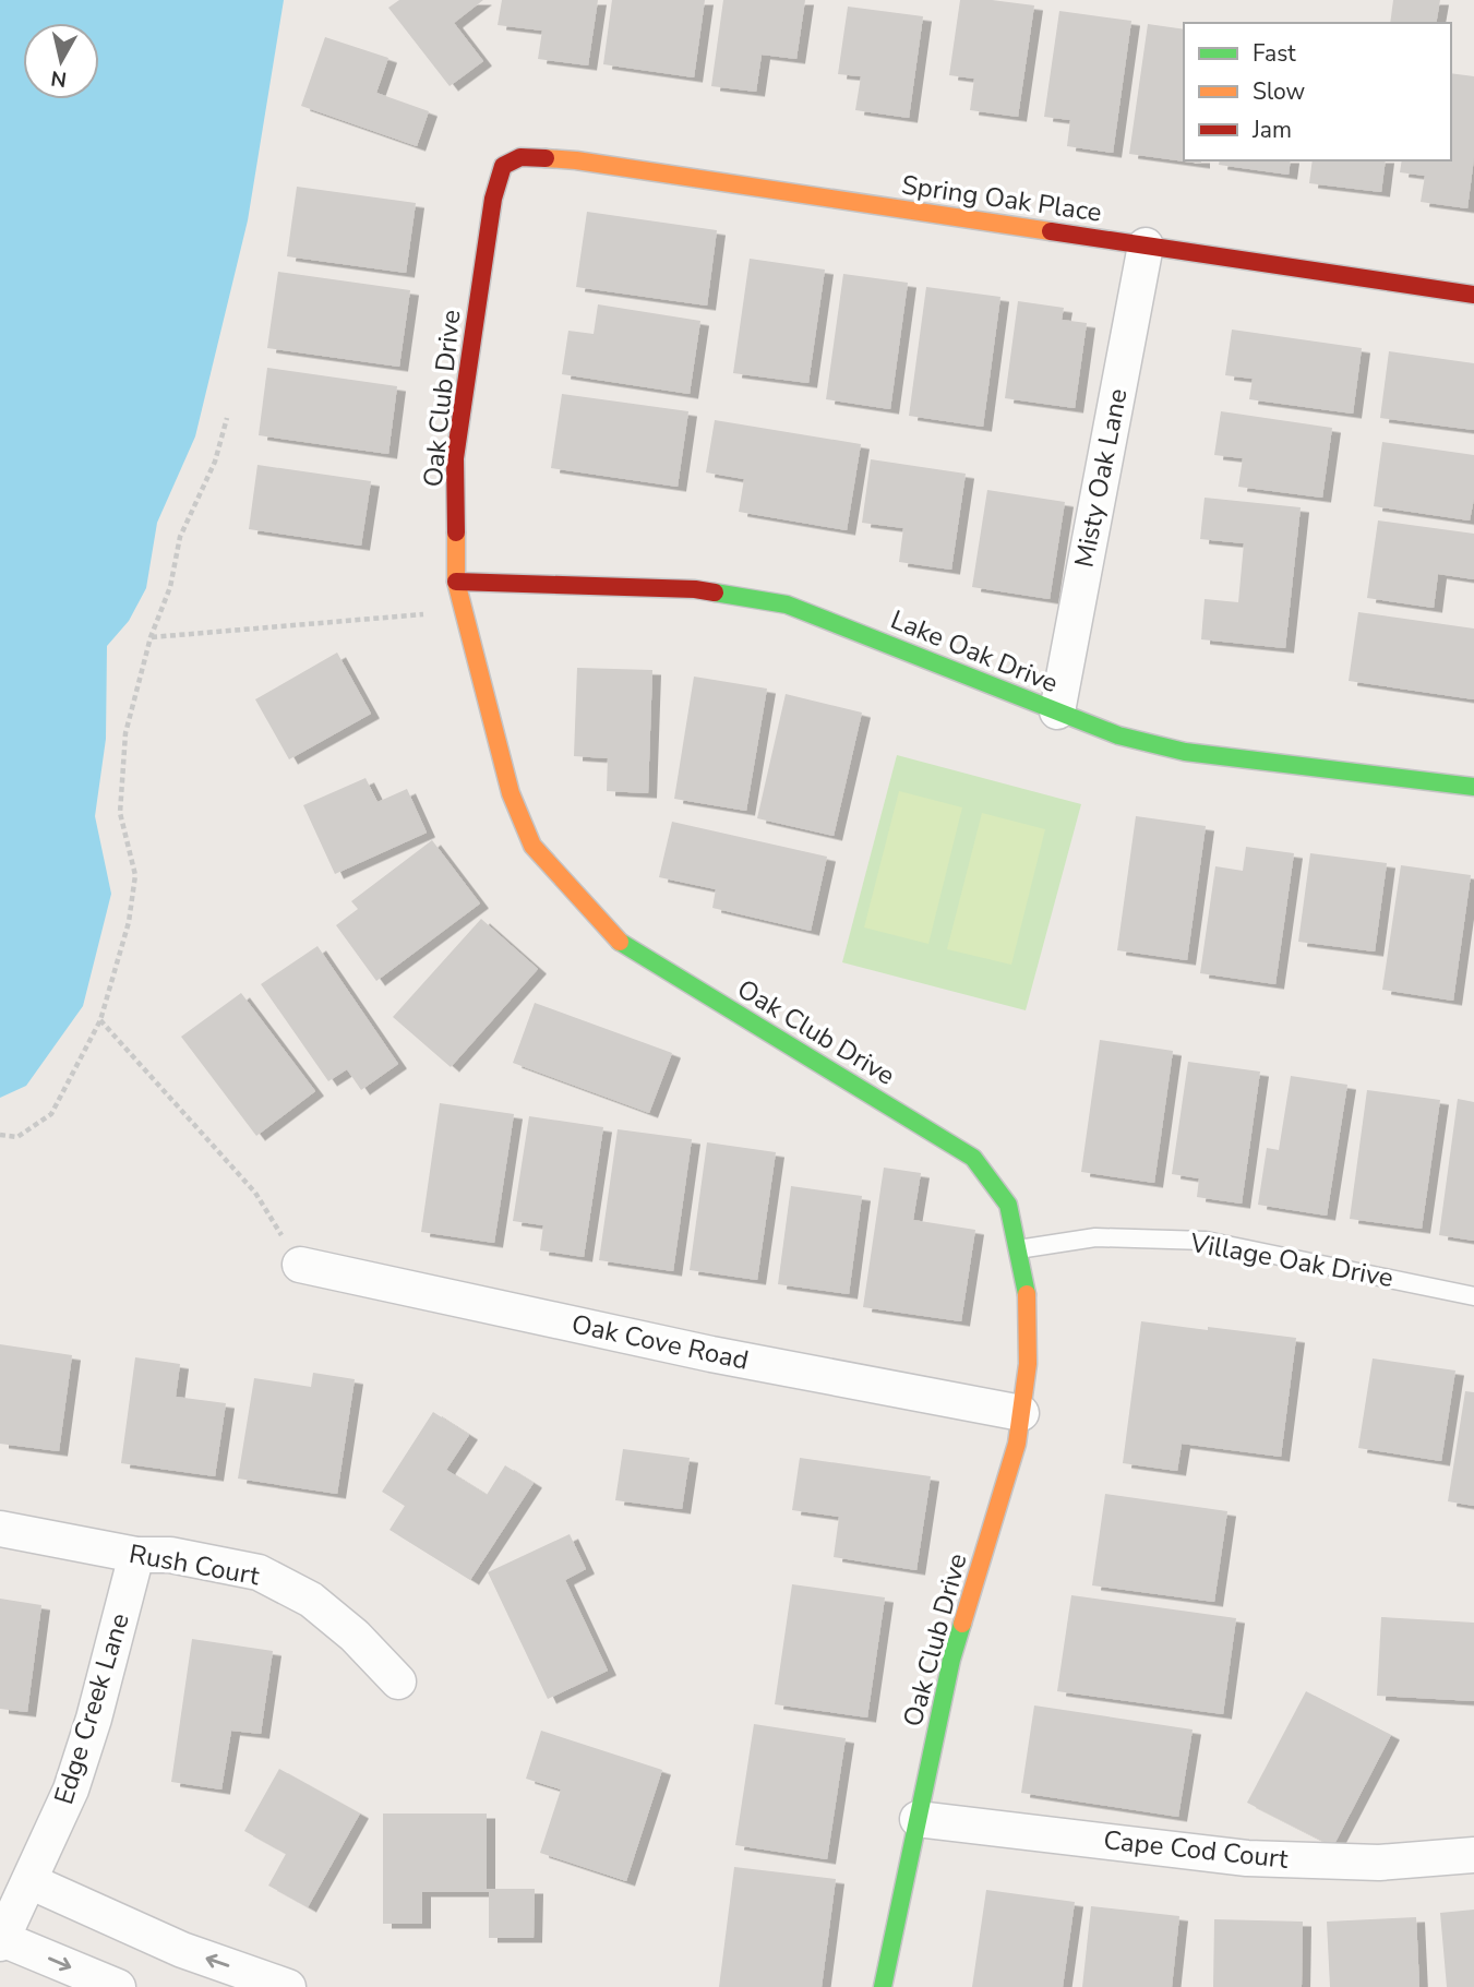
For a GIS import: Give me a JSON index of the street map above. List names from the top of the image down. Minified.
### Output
{"streets":{"street":["Spring Oak Place","Oak Club Drive","Misty Oak Lane","Lake Oak Drive","Oak Cove Road","Rush Court","Edge Creek Lane","Cape Cod Court"],"lane":["Village Oak Drive"]},"crossings":[["Spring Oak Place","Oak Club Drive"],["Spring Oak Place","Misty Oak Lane"],["Oak Club Drive","Lake Oak Drive"],["Oak Club Drive","Village Oak Drive"],["Oak Club Drive","Oak Cove Road"],["Oak Club Drive","Cape Cod Court"],["Misty Oak Lane","Lake Oak Drive"],["Rush Court","Edge Creek Lane"]],"legend":["Fast","Slow","Jam"],"north":"bottom"}
